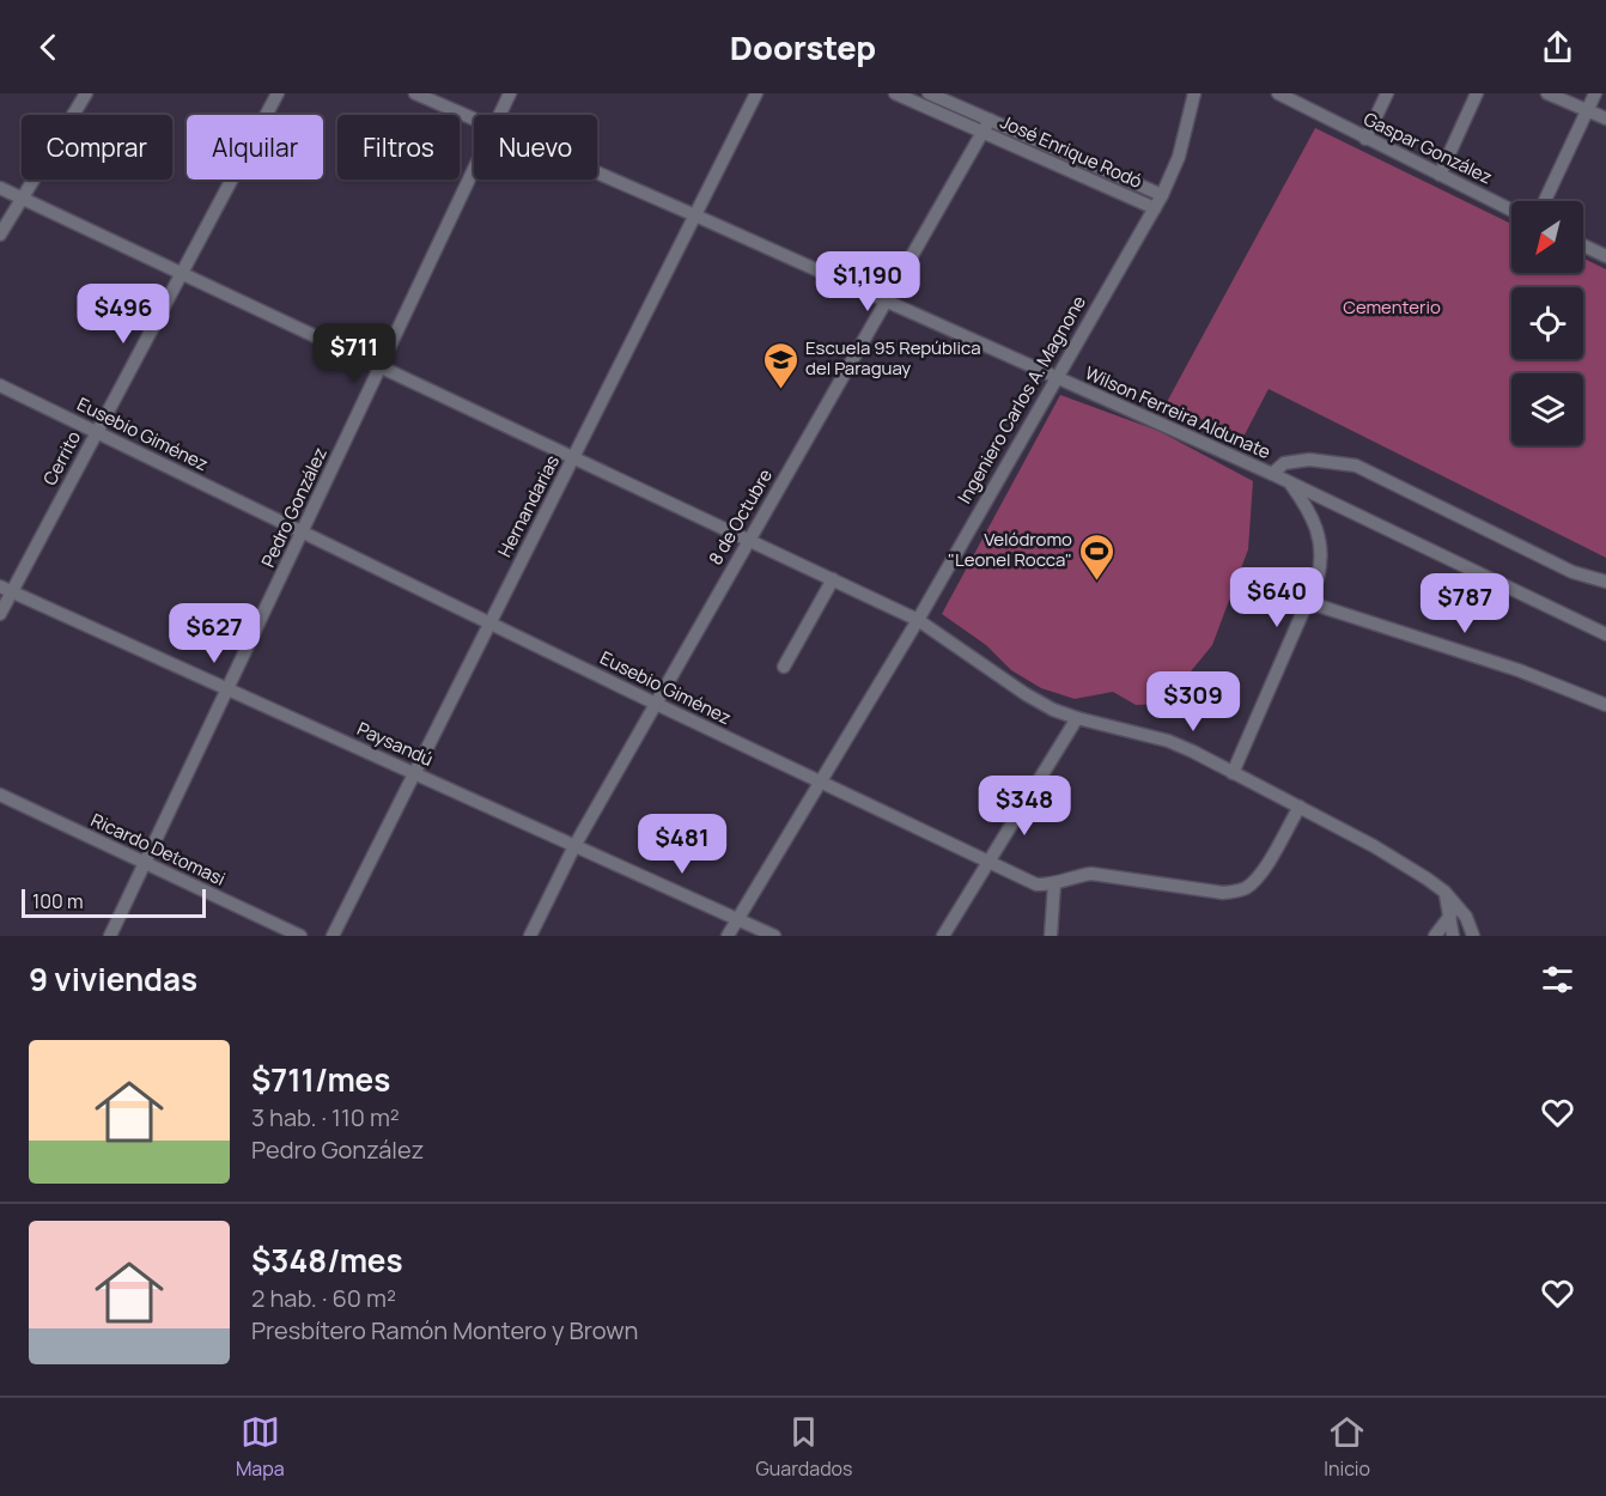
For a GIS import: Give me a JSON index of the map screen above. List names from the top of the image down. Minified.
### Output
{"streets":{"street":["Gaspar González","José Enrique Rodó","Ingeniero Carlos A. Magnone","Wilson Ferreira Aldunate","Eusebio Giménez","Cerrito","Hernandarias","Pedro González","8 de Octubre","Paysandú","Ricardo Detomasi"]},"crossings":[["José Enrique Rodó","Ingeniero Carlos A. Magnone"],["José Enrique Rodó","8 de Octubre"],["Ingeniero Carlos A. Magnone","Wilson Ferreira Aldunate"],["Ingeniero Carlos A. Magnone","Eusebio Giménez"],["Ingeniero Carlos A. Magnone","Paysandú"],["Wilson Ferreira Aldunate","Hernandarias"],["Wilson Ferreira Aldunate","8 de Octubre"],["Eusebio Giménez","Cerrito"],["Eusebio Giménez","Hernandarias"],["Eusebio Giménez","Pedro González"],["Eusebio Giménez","8 de Octubre"],["Cerrito","Paysandú"],["Hernandarias","Paysandú"],["Pedro González","Paysandú"],["Pedro González","Ricardo Detomasi"],["8 de Octubre","Paysandú"]],"parks":["Cementerio"],"places":{"school or university":["Escuela 95 República del Paraguay"],"sports":["Velódromo \"Leonel Rocca\""]},"scale_bar":"100 m","north":"bottom left","page":{"header":"Doorstep","chip":["Comprar","Alquilar","Filtros","Nuevo"],"price":["$1,190","$496","$711","$640","$787","$627","$309","$348","$481"],"scale":"100 m","heading":"9 viviendas","list":[{"name":"$711/mes","note":"3 hab. · 110 m² · Pedro González"},{"name":"$348/mes","note":"2 hab. · 60 m² · Presbítero Ramón Montero y Brown"}],"tabs":["Mapa","Guardados","Inicio"]}}
